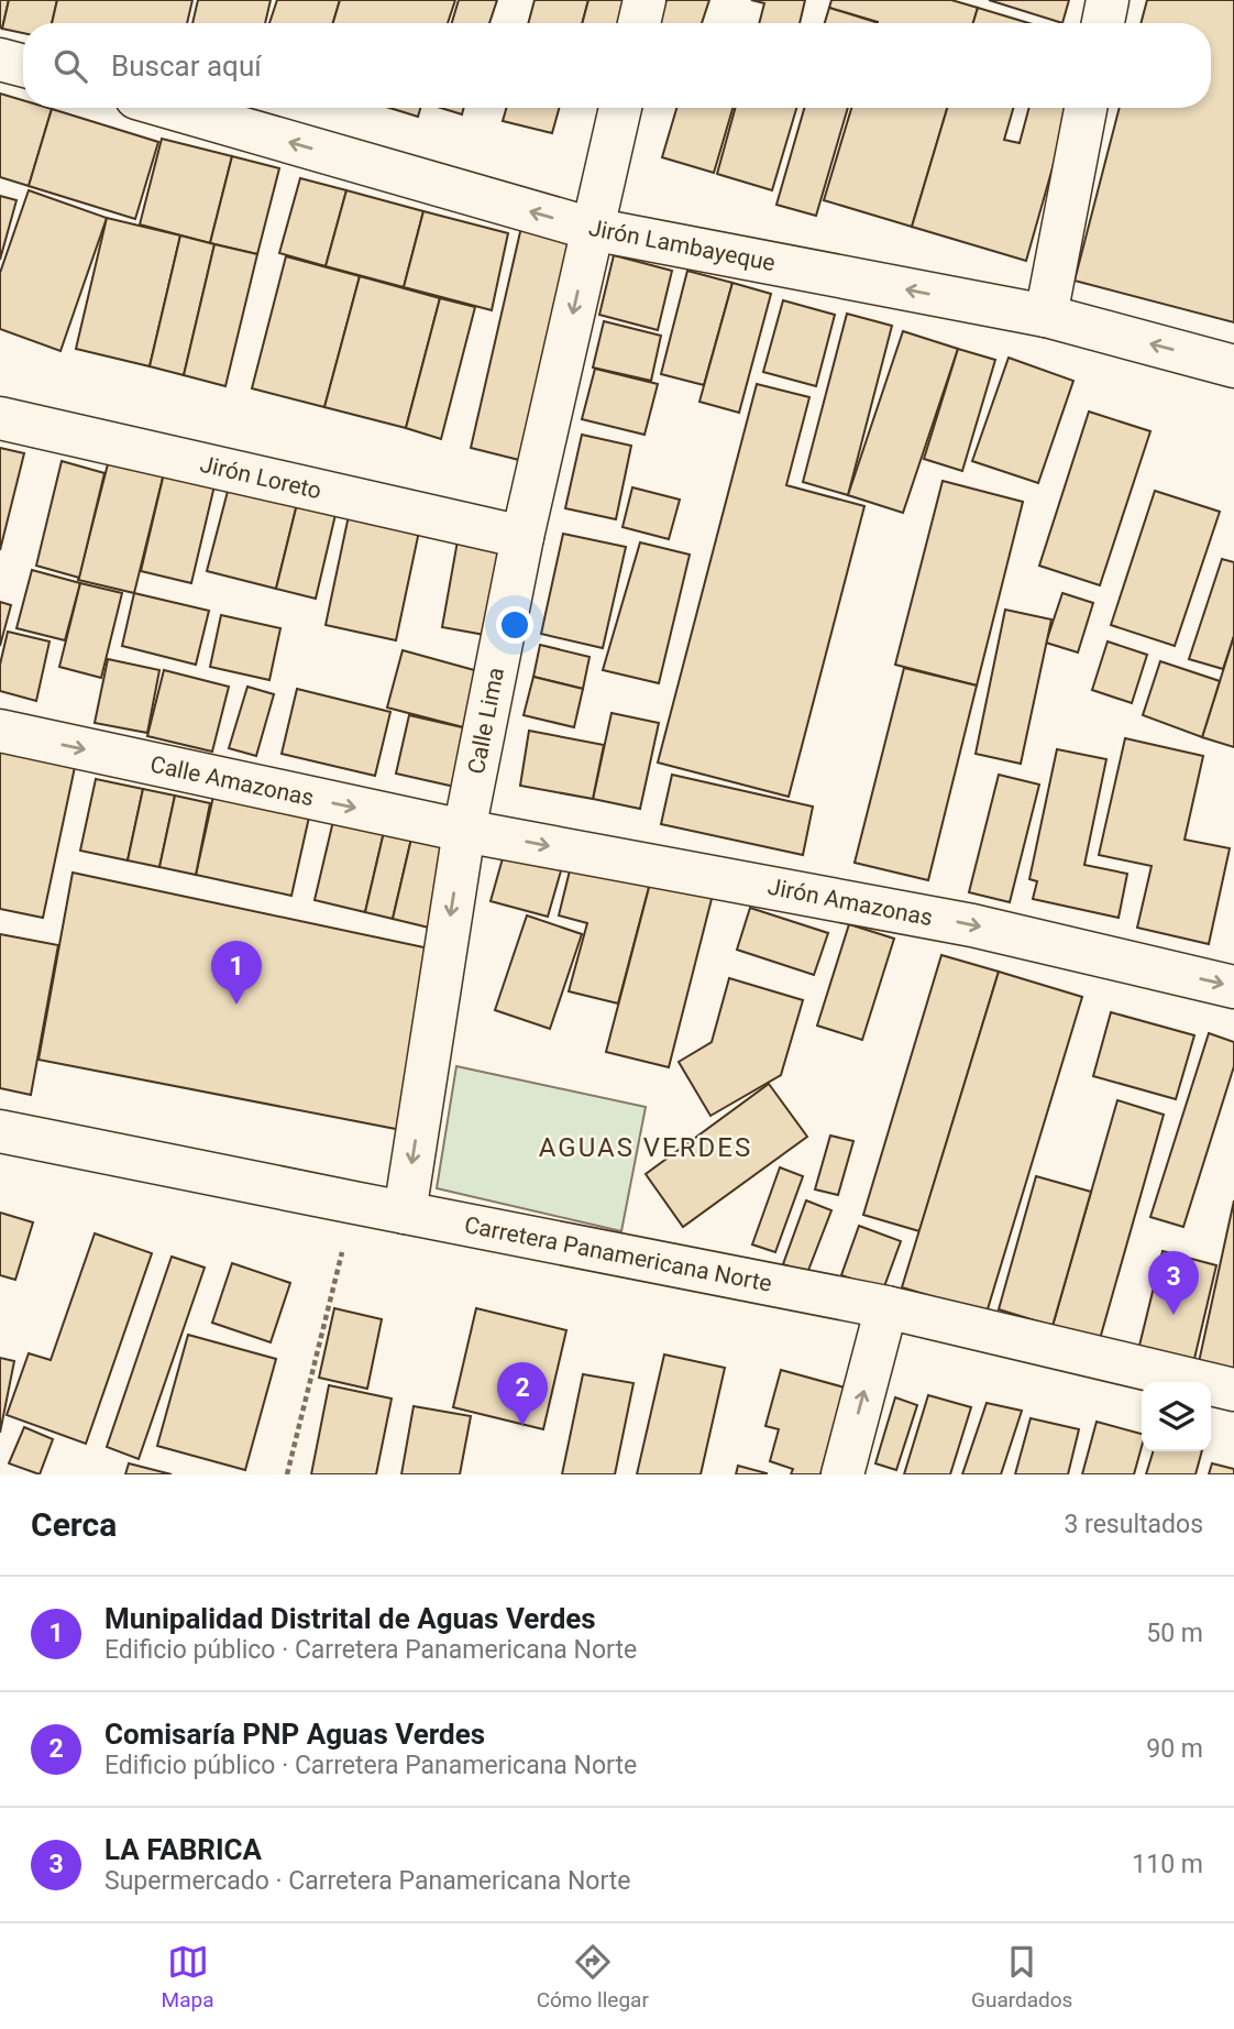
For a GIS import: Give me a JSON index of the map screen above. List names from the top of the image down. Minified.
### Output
{"streets":{"street":["Jirón Lambayeque","Jirón Loreto","Calle Lima","Calle Amazonas","Jirón Amazonas","Carretera Panamericana Norte"]},"crossings":[["Jirón Lambayeque","Calle Lima"],["Jirón Loreto","Calle Lima"],["Calle Lima","Calle Amazonas"],["Calle Lima","Jirón Amazonas"],["Calle Lima","Carretera Panamericana Norte"],["Calle Amazonas","Jirón Amazonas"]],"one_way":["Jirón Lambayeque","Calle Lima","Calle Amazonas","Jirón Amazonas"],"districts":["AGUAS VERDES"],"page":{"search":"Buscar aquí","pins":["1","3","2"],"heading":["Cerca","3 resultados"],"list":[{"mark":"1","name":"Munipalidad Distrital de Aguas Verdes","note":"Edificio público · Carretera Panamericana Norte","value":"50 m"},{"mark":"2","name":"Comisaría PNP Aguas Verdes","note":"Edificio público · Carretera Panamericana Norte","value":"90 m"},{"mark":"3","name":"LA FABRICA","note":"Supermercado · Carretera Panamericana Norte","value":"110 m"}],"nav":["Mapa","Cómo llegar","Guardados"]}}
